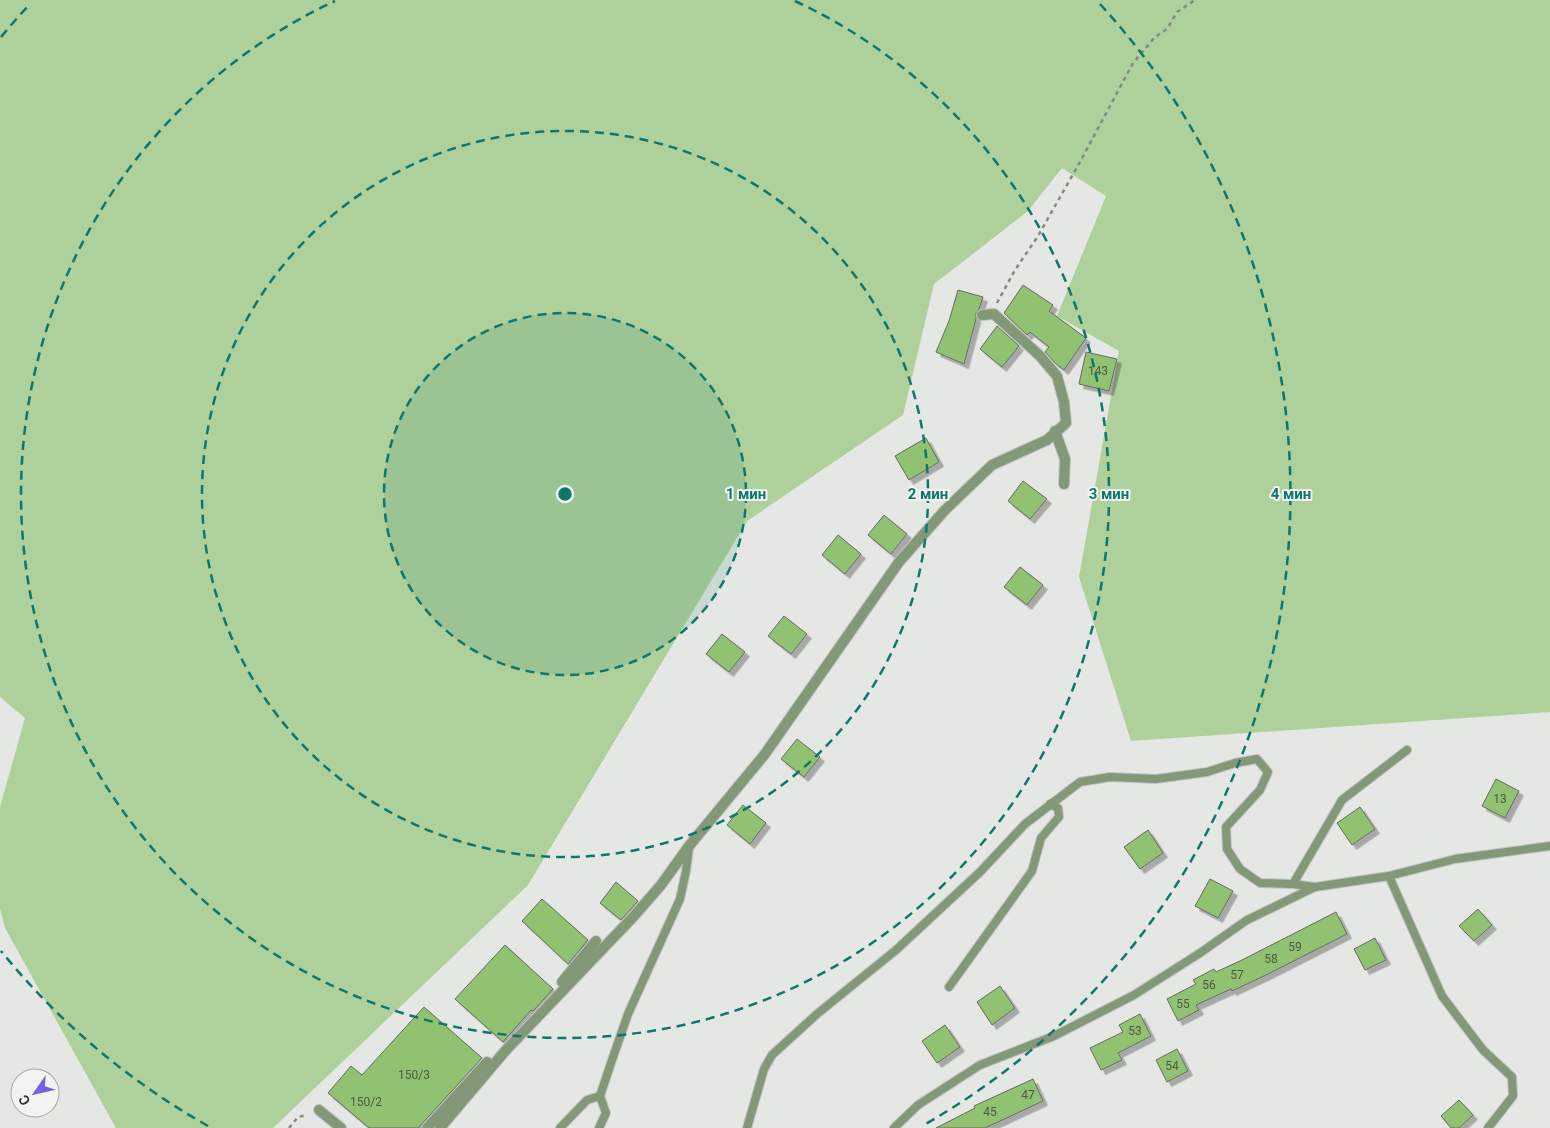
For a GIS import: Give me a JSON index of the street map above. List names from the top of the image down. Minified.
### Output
{"house_numbers":["143","13","59","58","57","56","55","53","54","150/3","47","150/2","45"],"north":"bottom left","rings":["1 мин","2 мин","3 мин","4 мин"]}
